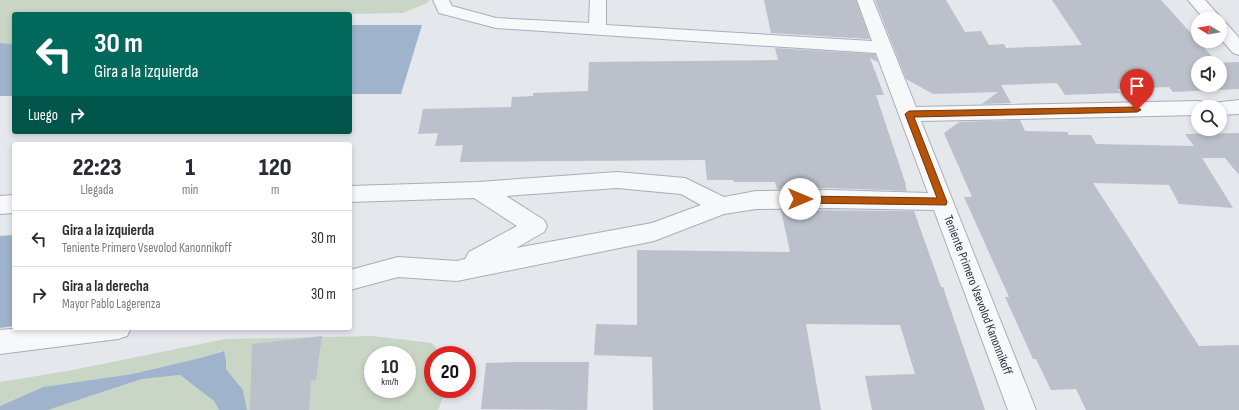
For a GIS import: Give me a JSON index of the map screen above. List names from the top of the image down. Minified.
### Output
{"streets":{"street":["Teniente Primero Vsevolod Kanonnikoff"]},"north":"left","page":{"turn":["30 m","Gira a la izquierda"],"then":"Luego","eta":["22:23","Llegada","1","min","120","m"],"list":[{"name":"Gira a la izquierda","note":"Teniente Primero Vsevolod Kanonnikoff","value":"30 m"},{"name":"Gira a la derecha","note":"Mayor Pablo Lagerenza","value":"30 m"}],"speed":"10 km/h","limit":"20"}}
